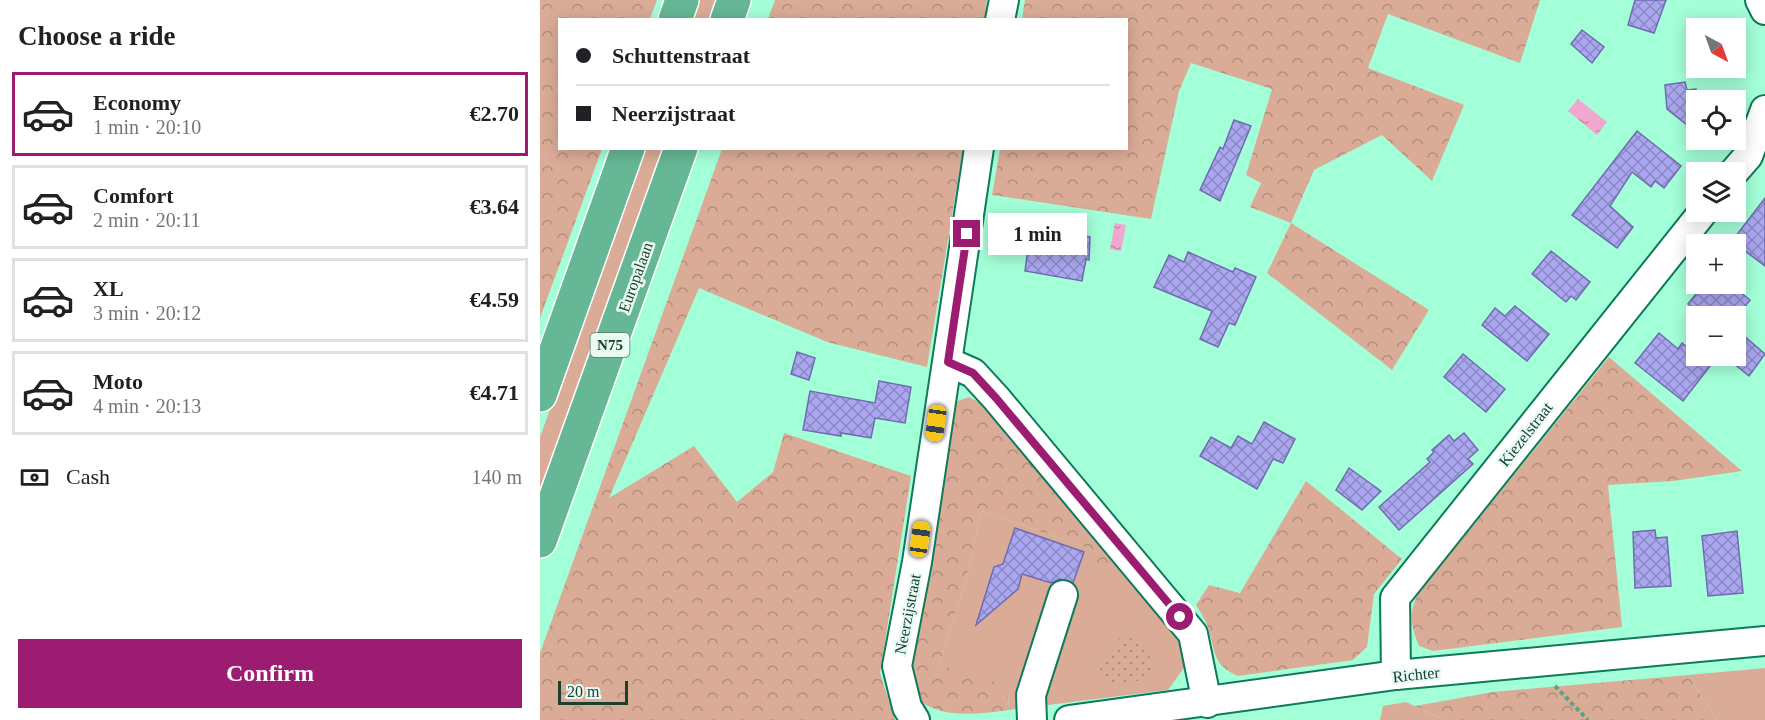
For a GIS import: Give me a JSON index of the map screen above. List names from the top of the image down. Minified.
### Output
{"streets":{"highway":["Europalaan","N75"],"street":["Kiezelstraat","Neerzijstraat","Richter"]},"crossings":[["Kiezelstraat","Richter"]],"scale_bar":"20 m","north":"bottom right","page":{"heading":"Choose a ride","map_buttons":["+","−"],"banner":["Schuttenstraat","Neerzijstraat"],"list":[{"name":"Economy","note":"1 min · 20:10","value":"€2.70"},{"name":"Comfort","note":"2 min · 20:11","value":"€3.64"},{"name":"XL","note":"3 min · 20:12","value":"€4.59"},{"name":"Moto","note":"4 min · 20:13","value":"€4.71"}],"bubble":"1 min","pay":["Cash","140 m"],"buttons":"Confirm","scale":"20 m"}}
